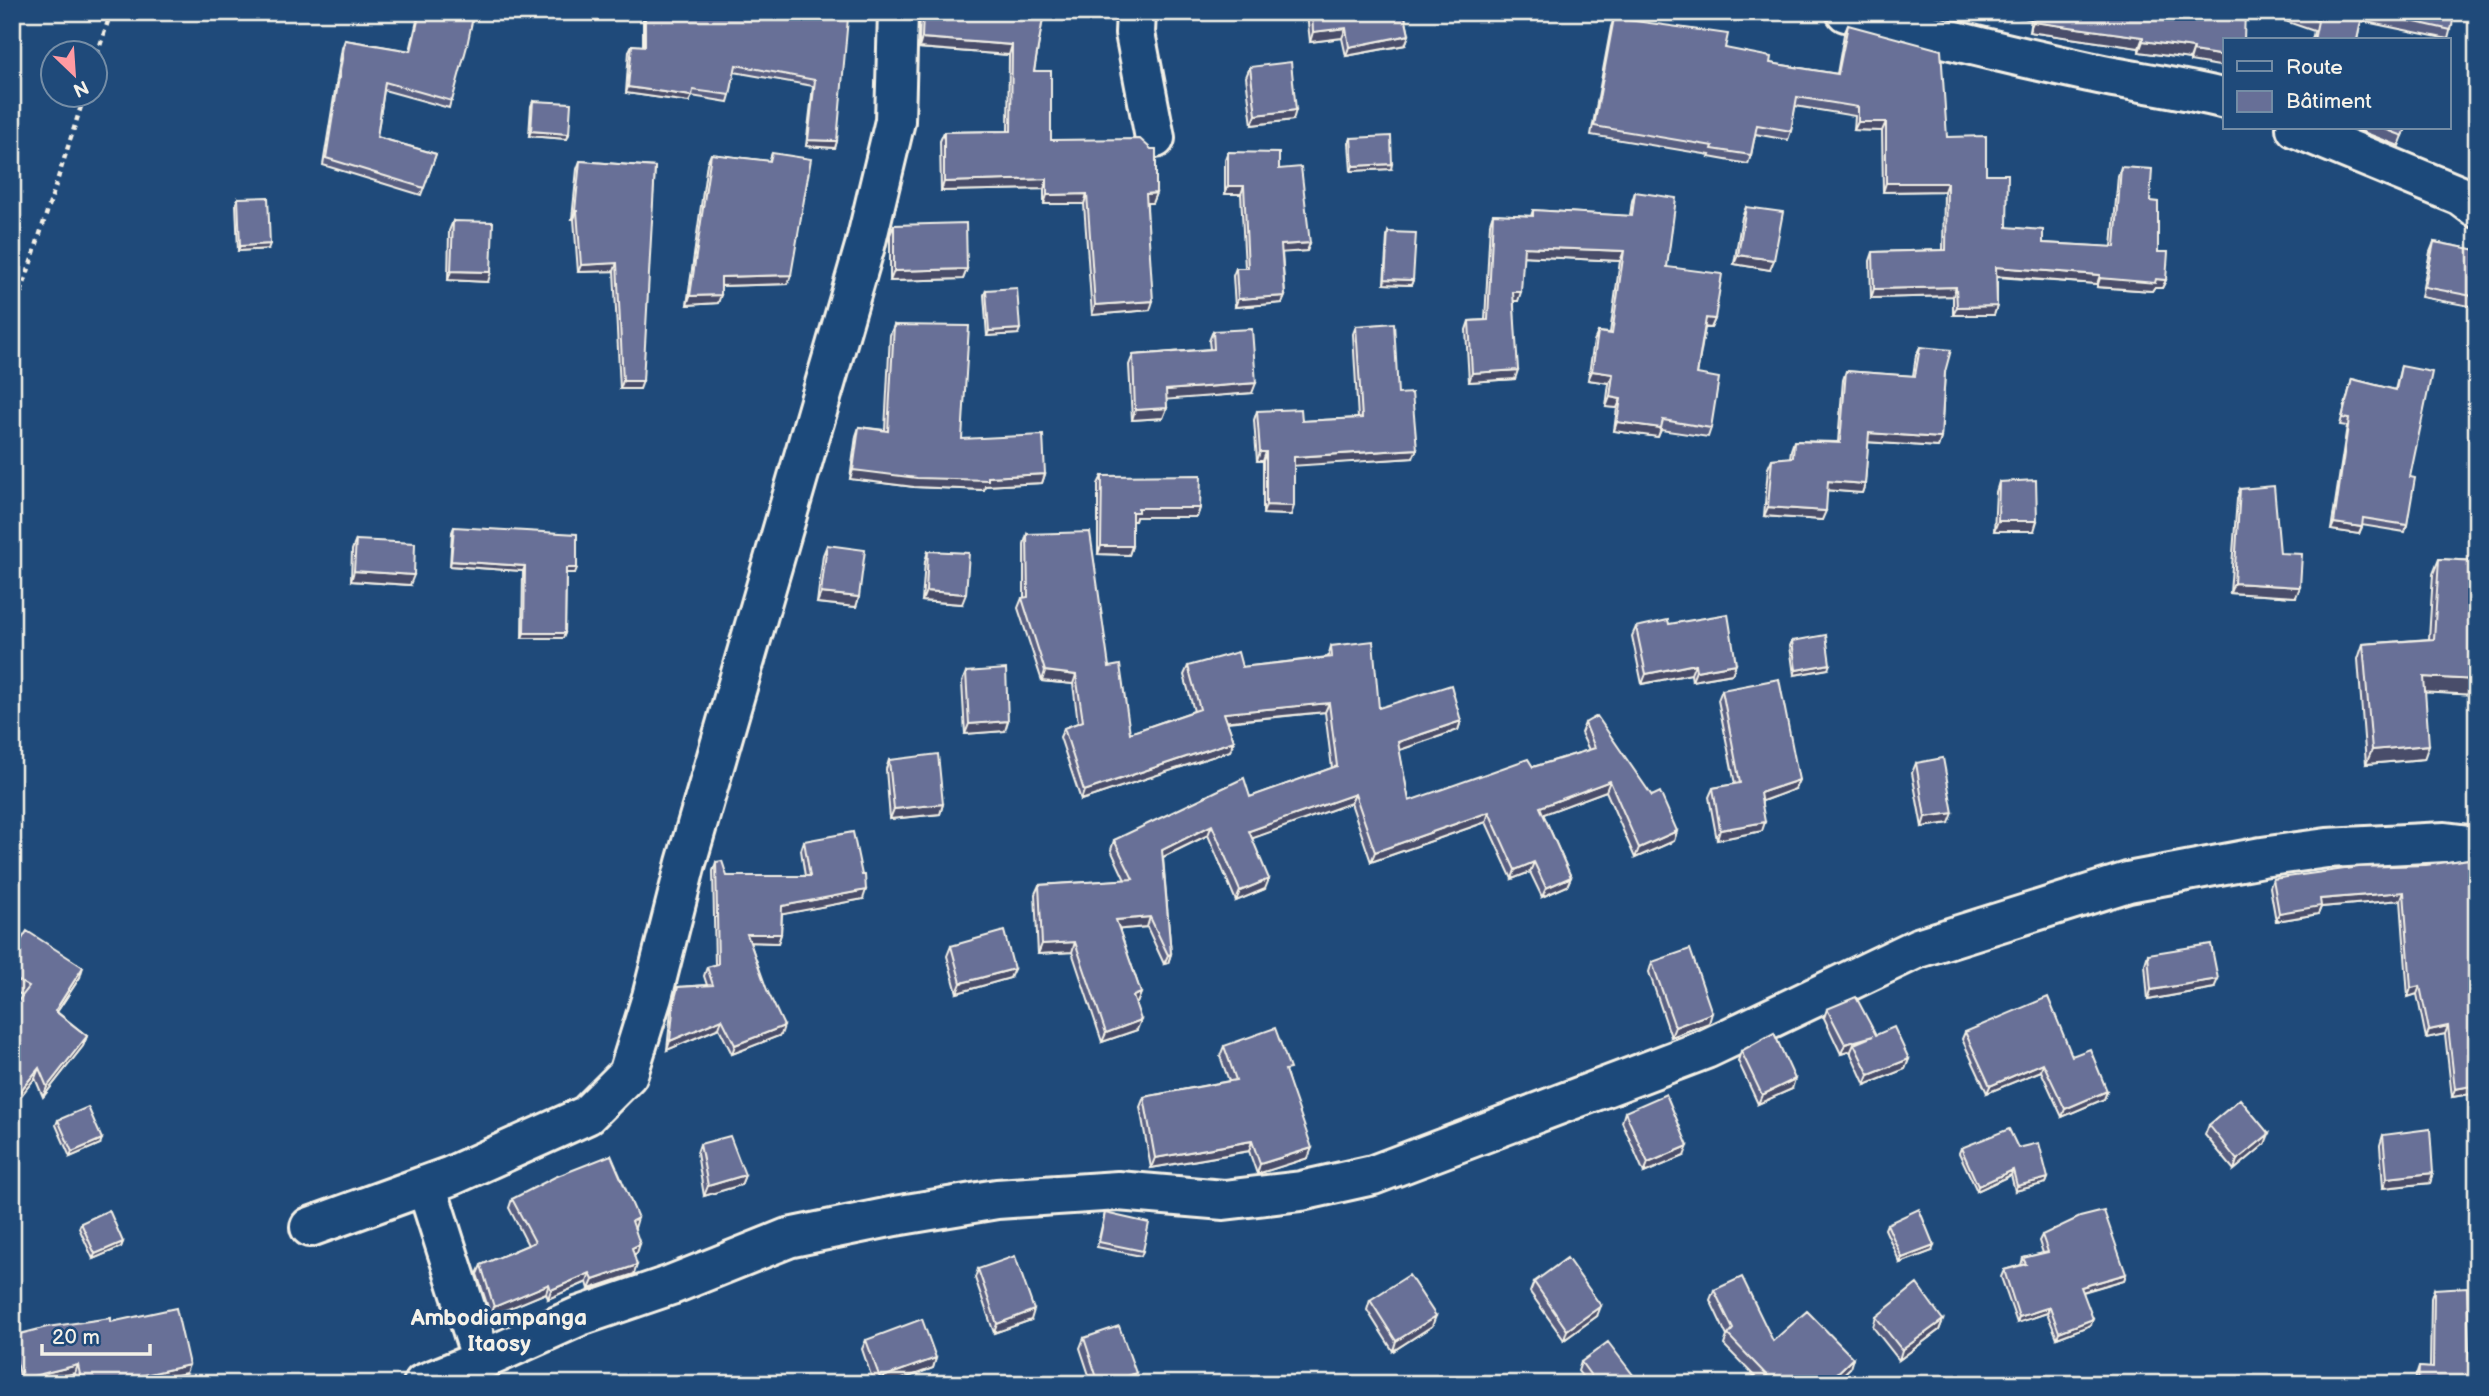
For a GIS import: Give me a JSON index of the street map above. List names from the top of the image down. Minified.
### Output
{"districts":["Ambodiampanga Itaosy"],"legend":["Route","Bâtiment"],"scale_bar":"20 m","north":"bottom right"}
